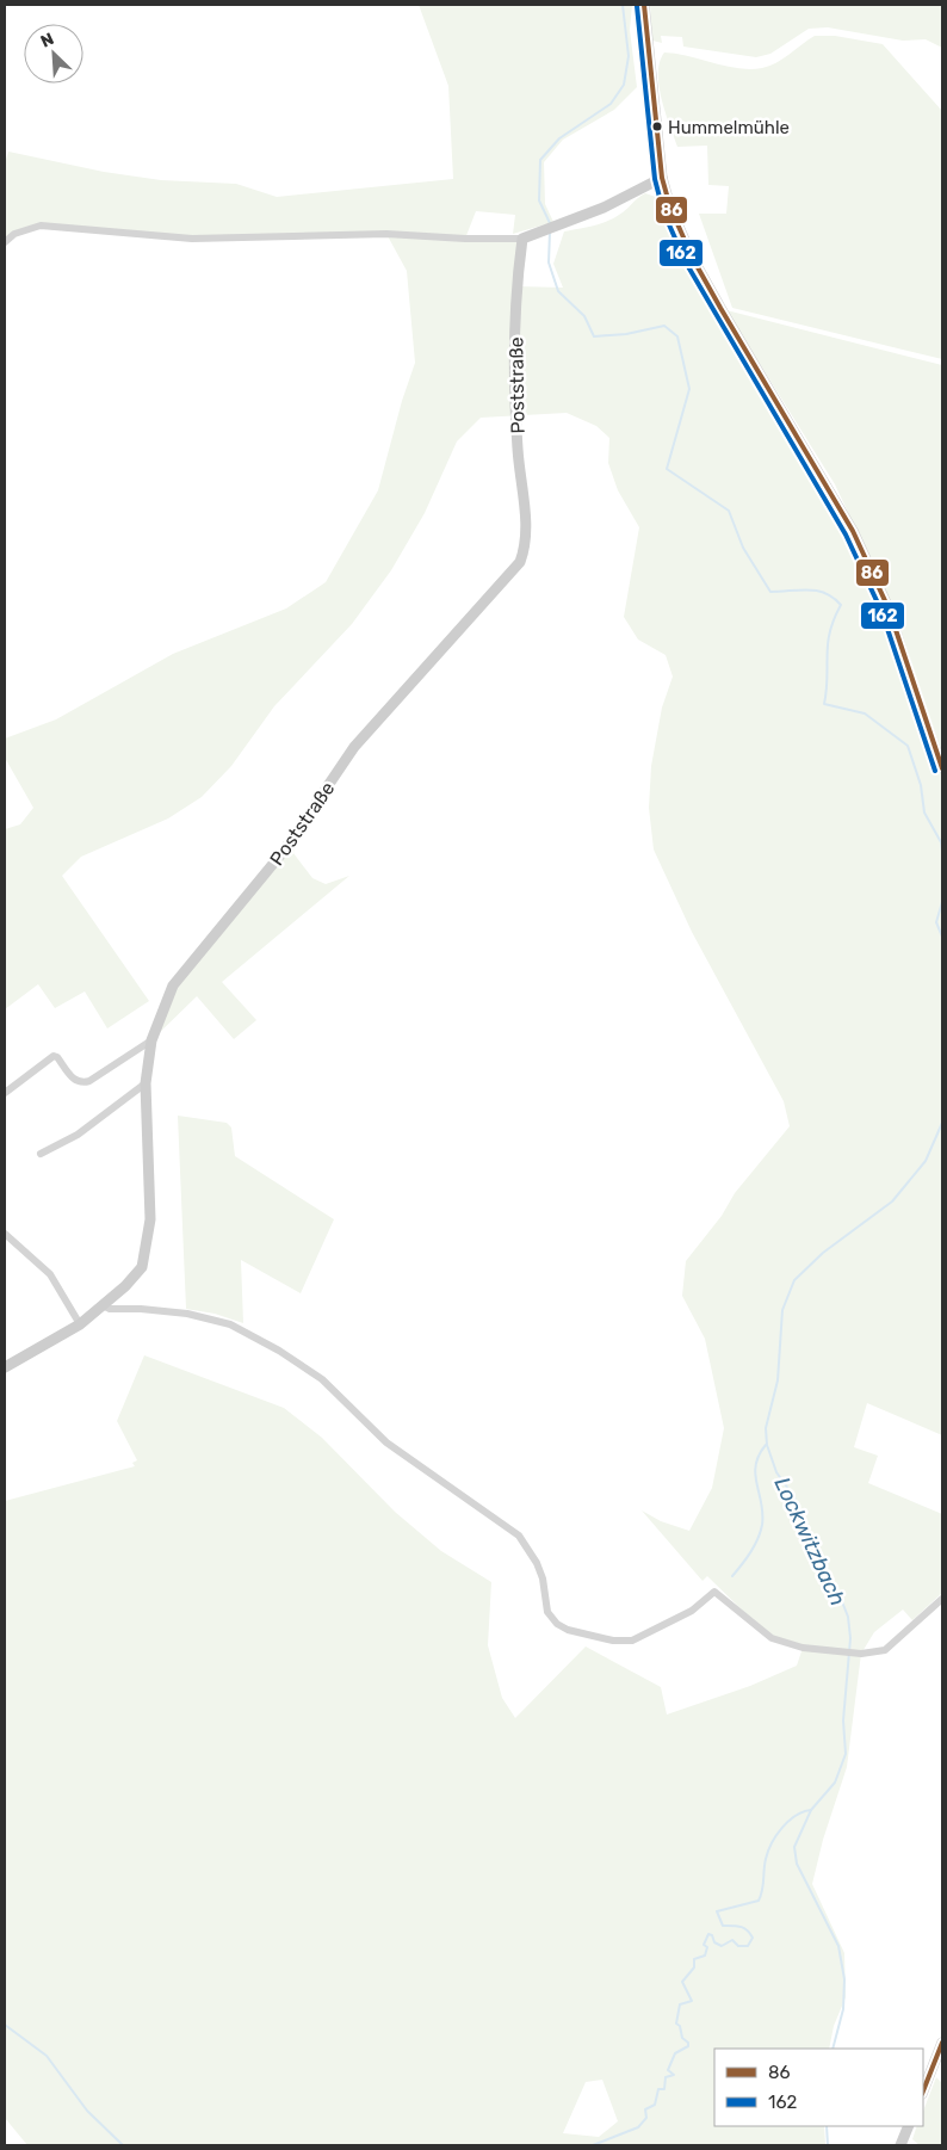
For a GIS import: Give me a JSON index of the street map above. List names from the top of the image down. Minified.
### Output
{"streets":{"street":["Poststraße"]},"water":["Lockwitzbach"],"places":["Hummelmühle"],"lines":["transit line 86","transit line 162"],"legend":["86","162"],"north":"top left"}
